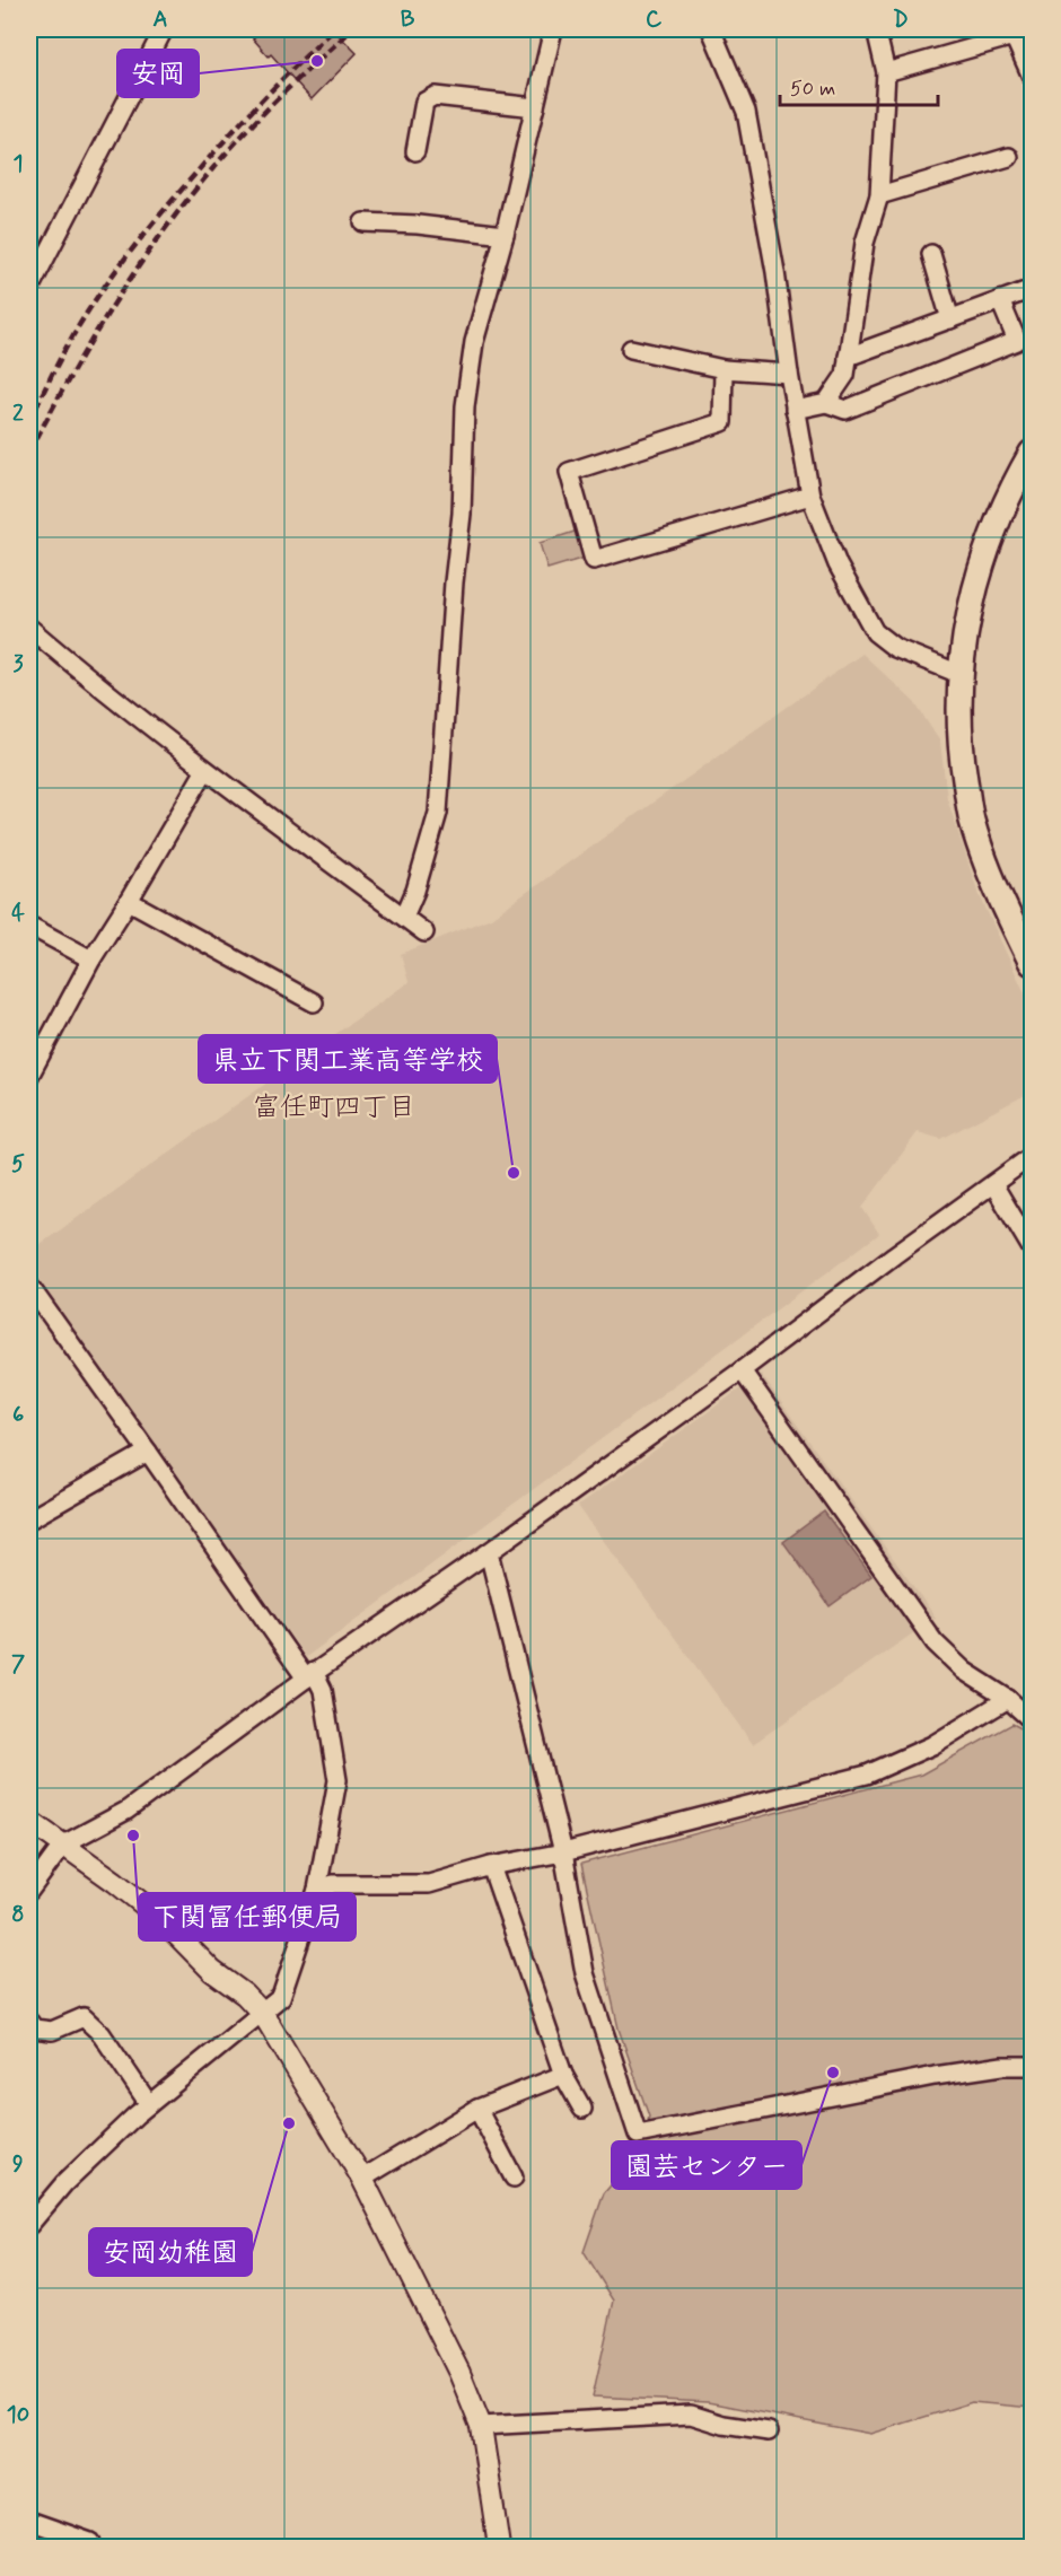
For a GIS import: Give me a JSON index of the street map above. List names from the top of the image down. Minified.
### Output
{"districts":["富任町四丁目"],"places":["安岡","県立下関工業高等学校","下関冨任郵便局","園芸センター","安岡幼稚園"],"scale_bar":"50 m","grid":{"columns":["A","B","C","D"],"rows":["1","2","3","4","5","6","7","8","9","10"]}}
